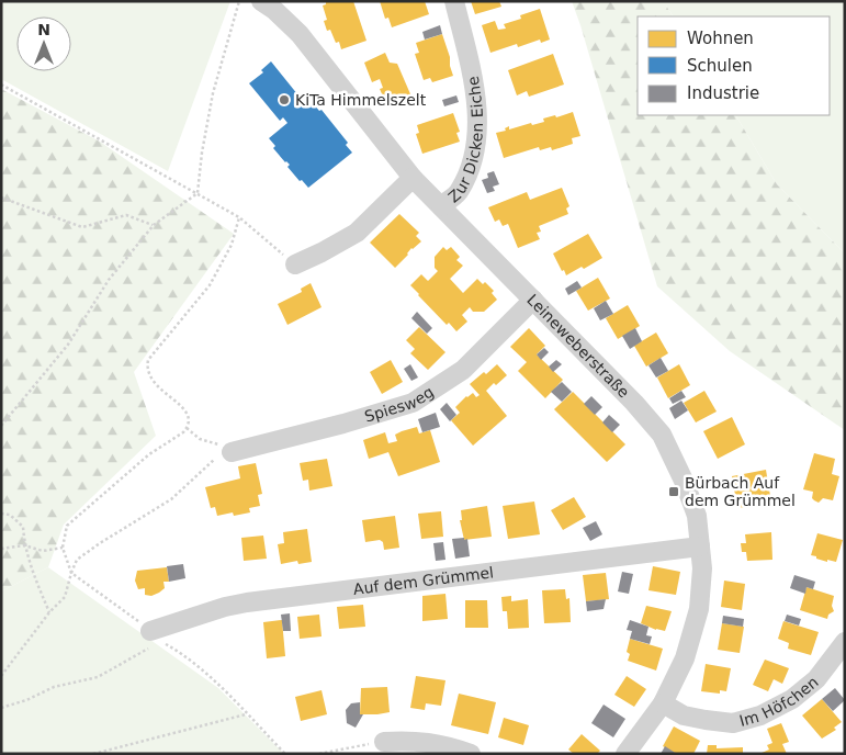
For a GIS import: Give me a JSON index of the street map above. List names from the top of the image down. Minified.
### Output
{"streets":{"street":["Zur Dicken Eiche","Leineweberstraße","Spiesweg","Auf dem Grümmel","Im Höfchen"]},"crossings":[["Zur Dicken Eiche","Leineweberstraße"],["Leineweberstraße","Spiesweg"],["Leineweberstraße","Auf dem Grümmel"],["Leineweberstraße","Im Höfchen"]],"places":{"other":["KiTa Himmelszelt"],"transit":["Bürbach Auf dem Grümmel"]},"legend":["Wohnen","Schulen","Industrie"],"north":"top"}
